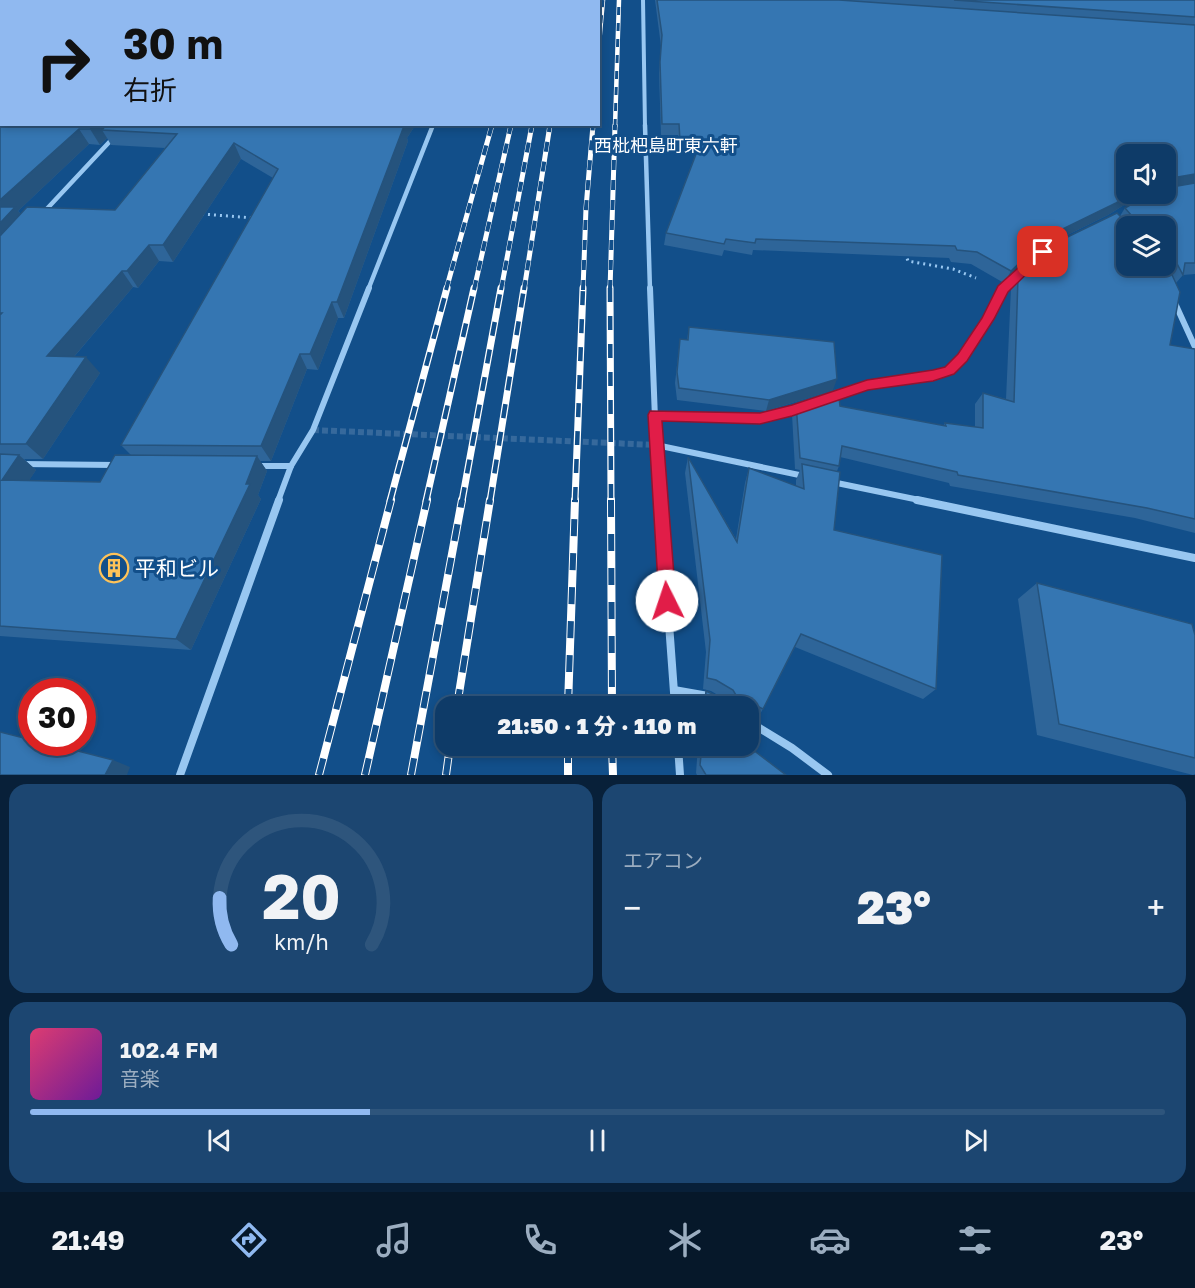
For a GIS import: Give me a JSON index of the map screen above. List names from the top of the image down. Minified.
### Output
{"districts":["西枇杷島町東六軒"],"places":{"building":["平和ビル"]},"page":{"turn":["30 m","右折"],"limit":"30","trip":"21:50 · 1 分 · 110 m","tile":"エアコン","heat":["−","23°","+"],"song":["102.4 FM","音楽"],"tabs":["21:49","23°"],"gauge":["20","km/h"]}}
